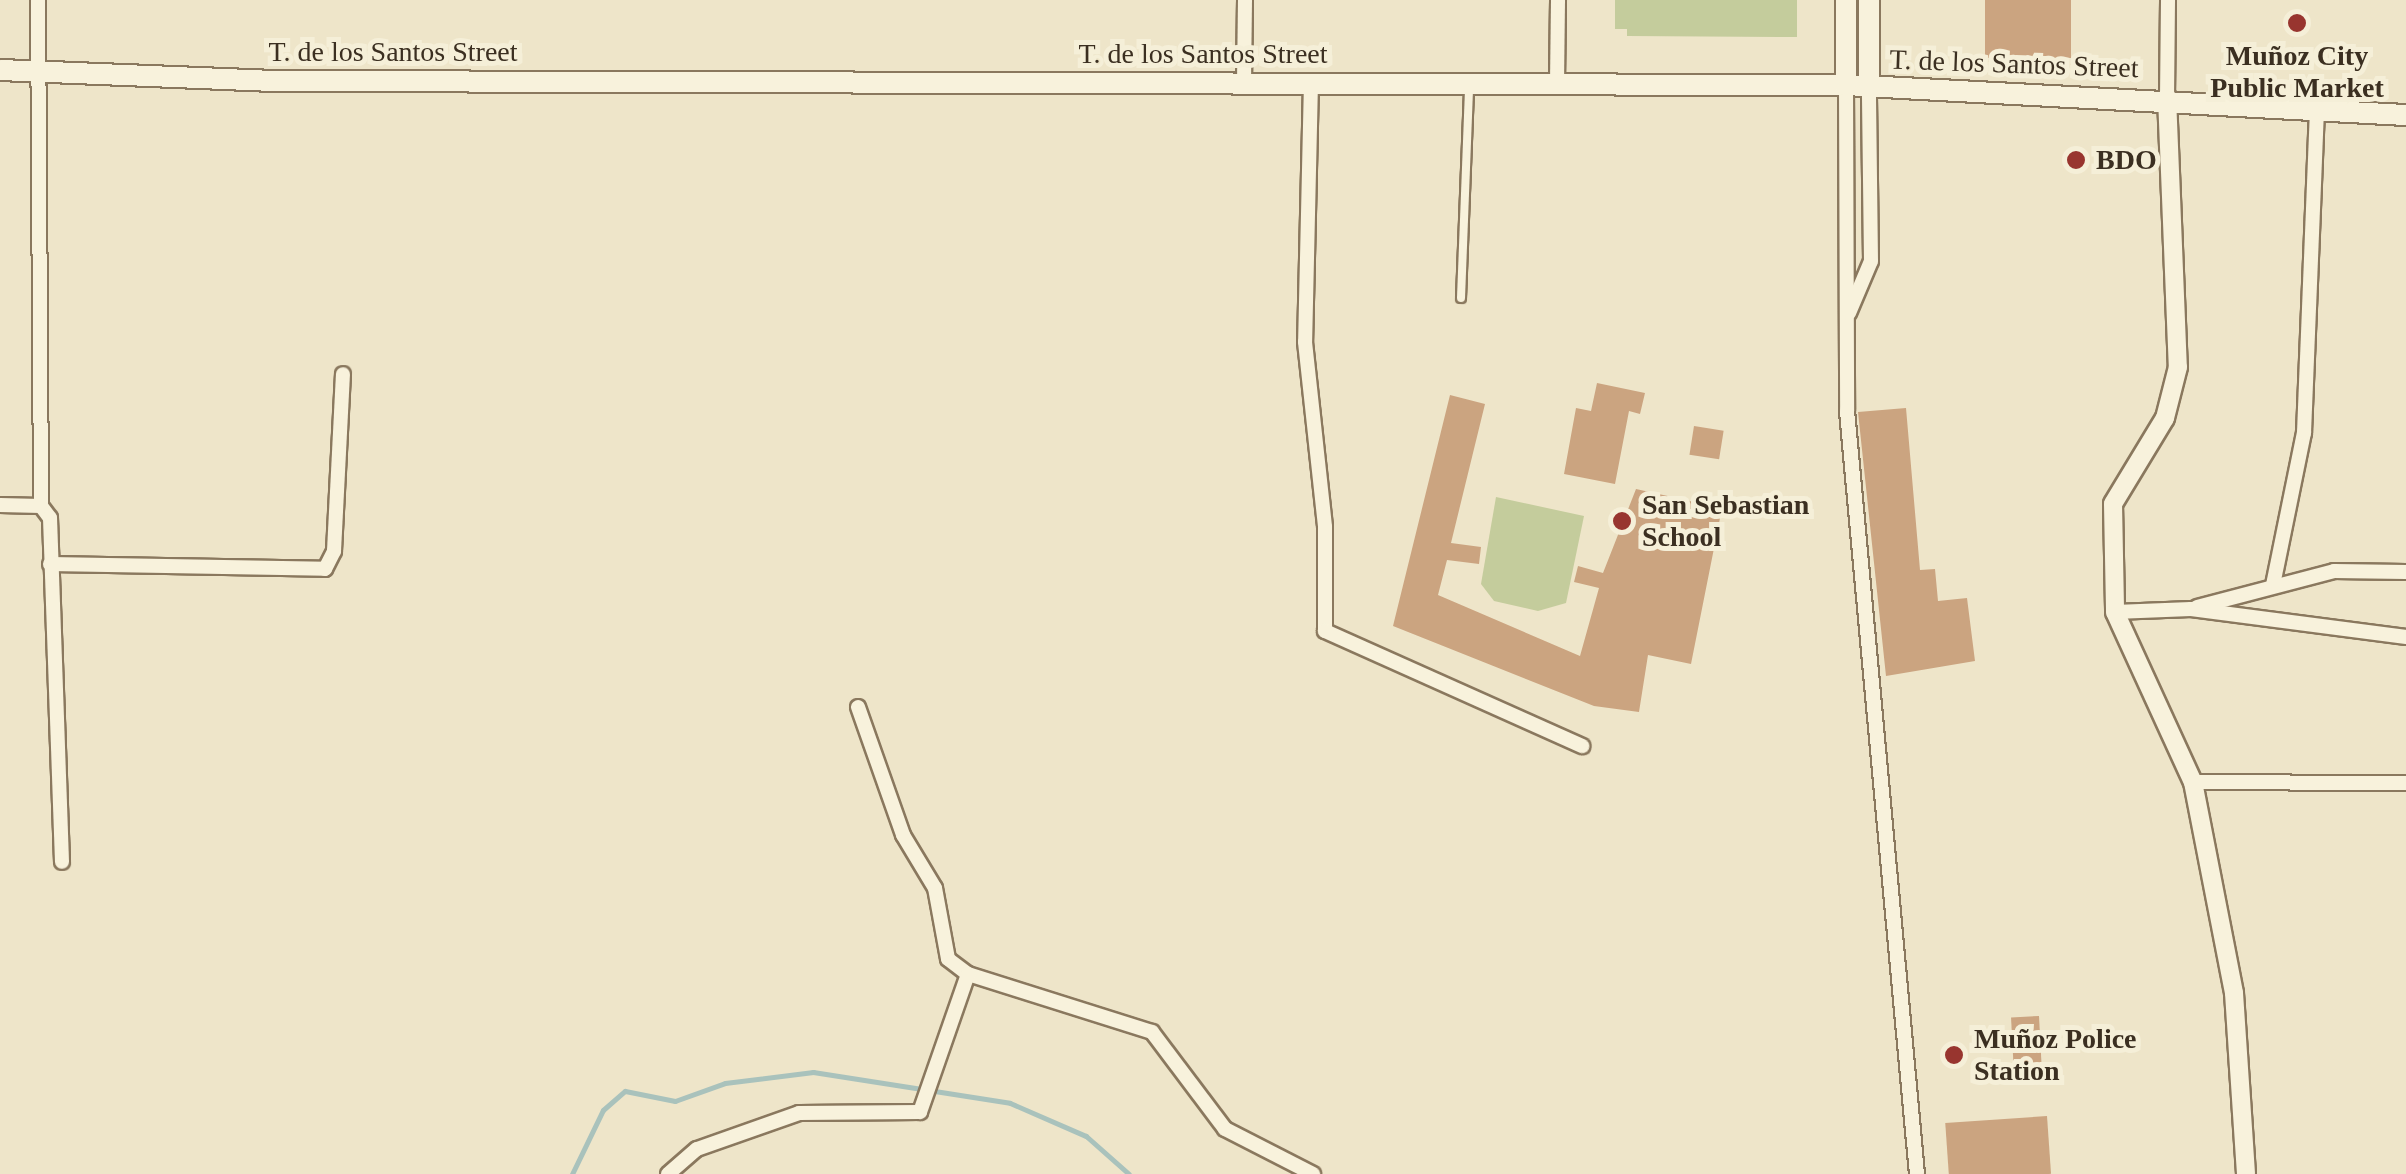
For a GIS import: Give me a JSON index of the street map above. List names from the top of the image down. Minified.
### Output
{"streets":{"main road":["T. de los Santos Street"]},"places":["Muñoz City Public Market","BDO","San Sebastian School","Muñoz Police Station"]}
